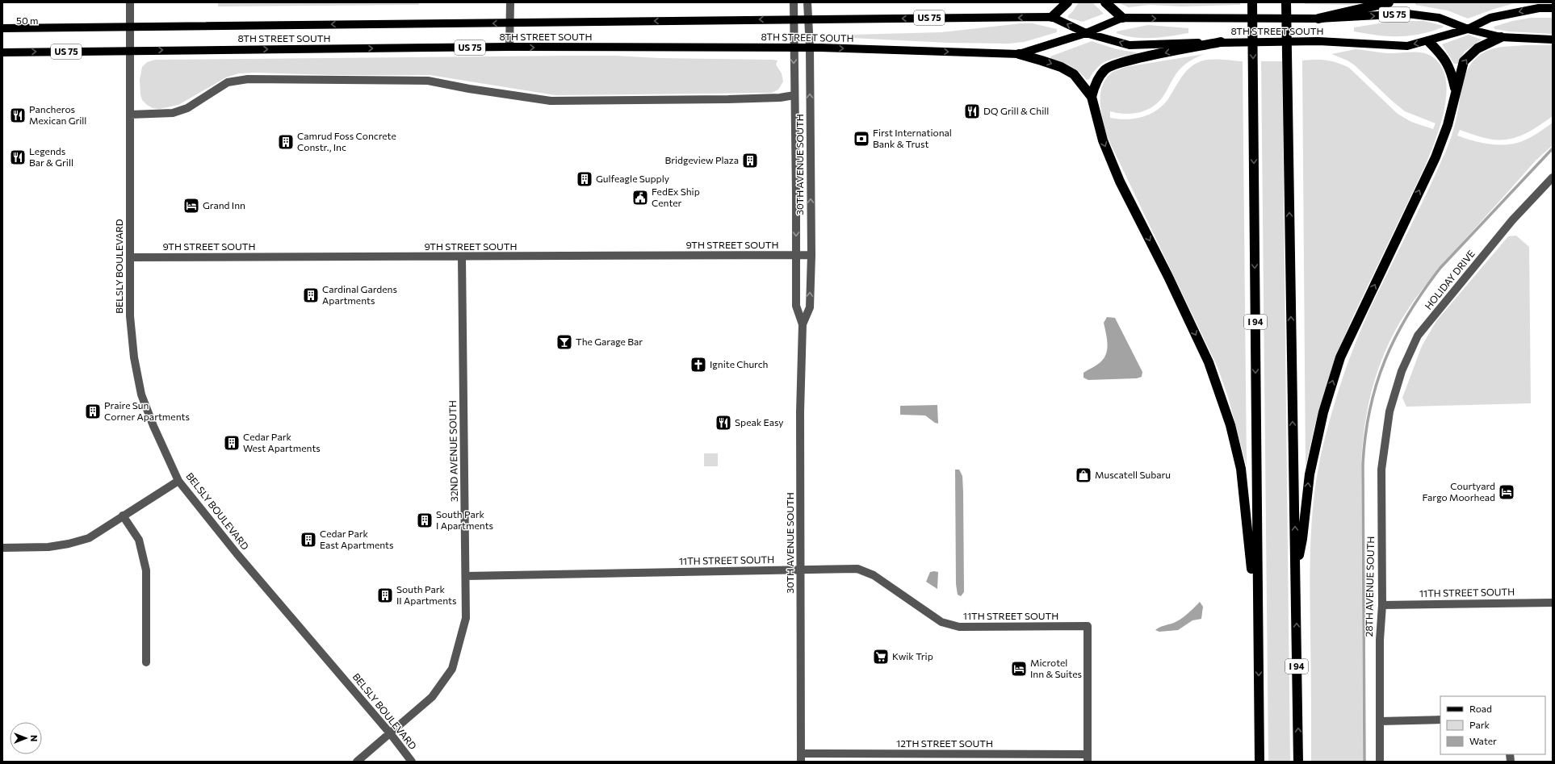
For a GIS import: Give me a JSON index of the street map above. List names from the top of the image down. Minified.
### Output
{"streets":{"highway":["I 94"],"main road":["US 75","8TH STREET SOUTH"],"street":["30TH AVENUE SOUTH","9TH STREET SOUTH","BELSLY BOULEVARD","HOLIDAY DRIVE","32ND AVENUE SOUTH","11TH STREET SOUTH","28TH AVENUE SOUTH","12TH STREET SOUTH"]},"crossings":[["8TH STREET SOUTH","30TH AVENUE SOUTH"],["8TH STREET SOUTH","BELSLY BOULEVARD"],["30TH AVENUE SOUTH","9TH STREET SOUTH"],["30TH AVENUE SOUTH","11TH STREET SOUTH"],["30TH AVENUE SOUTH","12TH STREET SOUTH"],["9TH STREET SOUTH","BELSLY BOULEVARD"],["9TH STREET SOUTH","32ND AVENUE SOUTH"],["BELSLY BOULEVARD","32ND AVENUE SOUTH"],["HOLIDAY DRIVE","28TH AVENUE SOUTH"],["32ND AVENUE SOUTH","11TH STREET SOUTH"],["11TH STREET SOUTH","28TH AVENUE SOUTH"],["11TH STREET SOUTH","12TH STREET SOUTH"]],"places":{"restaurant":["DQ Grill & Chill","Pancheros Mexican Grill","Legends Bar & Grill","Speak Easy"],"bank":["First International Bank & Trust"],"building":["Camrud Foss Concrete Constr., Inc","Bridgeview Plaza","Gulfeagle Supply","Cardinal Gardens Apartments","Praire Sun Corner Apartments","Cedar Park West Apartments","South Park I Apartments","Cedar Park East Apartments","South Park II Apartments"],"public building":["FedEx Ship Center"],"hotel":["Grand Inn","Courtyard Fargo Moorhead","Microtel Inn & Suites"],"bar":["The Garage Bar"],"church":["Ignite Church"],"shop":["Muscatell Subaru"],"supermarket":["Kwik Trip"]},"legend":["Road","Park","Water"],"scale_bar":"50 m","north":"right"}
